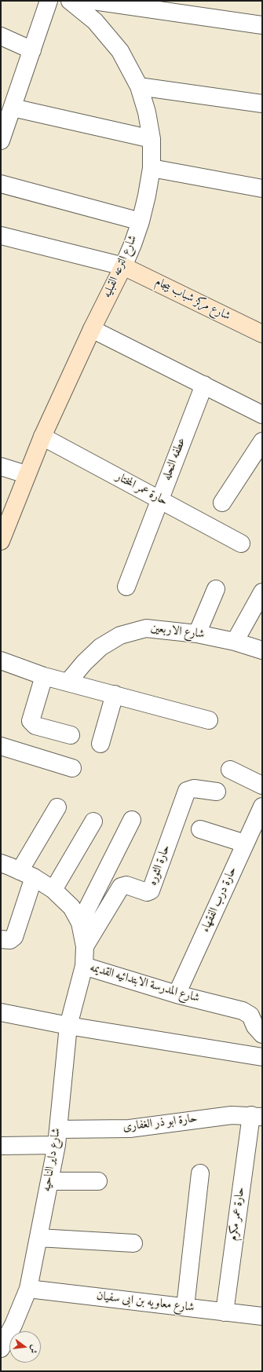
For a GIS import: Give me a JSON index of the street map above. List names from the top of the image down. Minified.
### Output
{"streets":{"main road":["شارع الترعه القبليه","شارع مركز شباب بيجام"],"street":["عطفه النحله","حارة عمر المختار","شارع الاربعين","حارة الثوره","حارة درب الفقهاء","شارع المدرسة الابتدائيه القديمه","حارة ابو ذر الغفارى","شارع داير الناحيه","حارة عمر مكرم","شارع معاويه بن ابى سفيان"]},"crossings":[["شارع الترعه القبليه","شارع مركز شباب بيجام"],["شارع الترعه القبليه","حارة عمر المختار"],["عطفه النحله","حارة عمر المختار"],["حارة الثوره","شارع المدرسة الابتدائيه القديمه"],["حارة درب الفقهاء","شارع المدرسة الابتدائيه القديمه"],["شارع المدرسة الابتدائيه القديمه","شارع داير الناحيه"],["حارة ابو ذر الغفارى","شارع داير الناحيه"],["حارة ابو ذر الغفارى","حارة عمر مكرم"],["شارع داير الناحيه","شارع معاويه بن ابى سفيان"],["حارة عمر مكرم","شارع معاويه بن ابى سفيان"]],"north":"right"}
